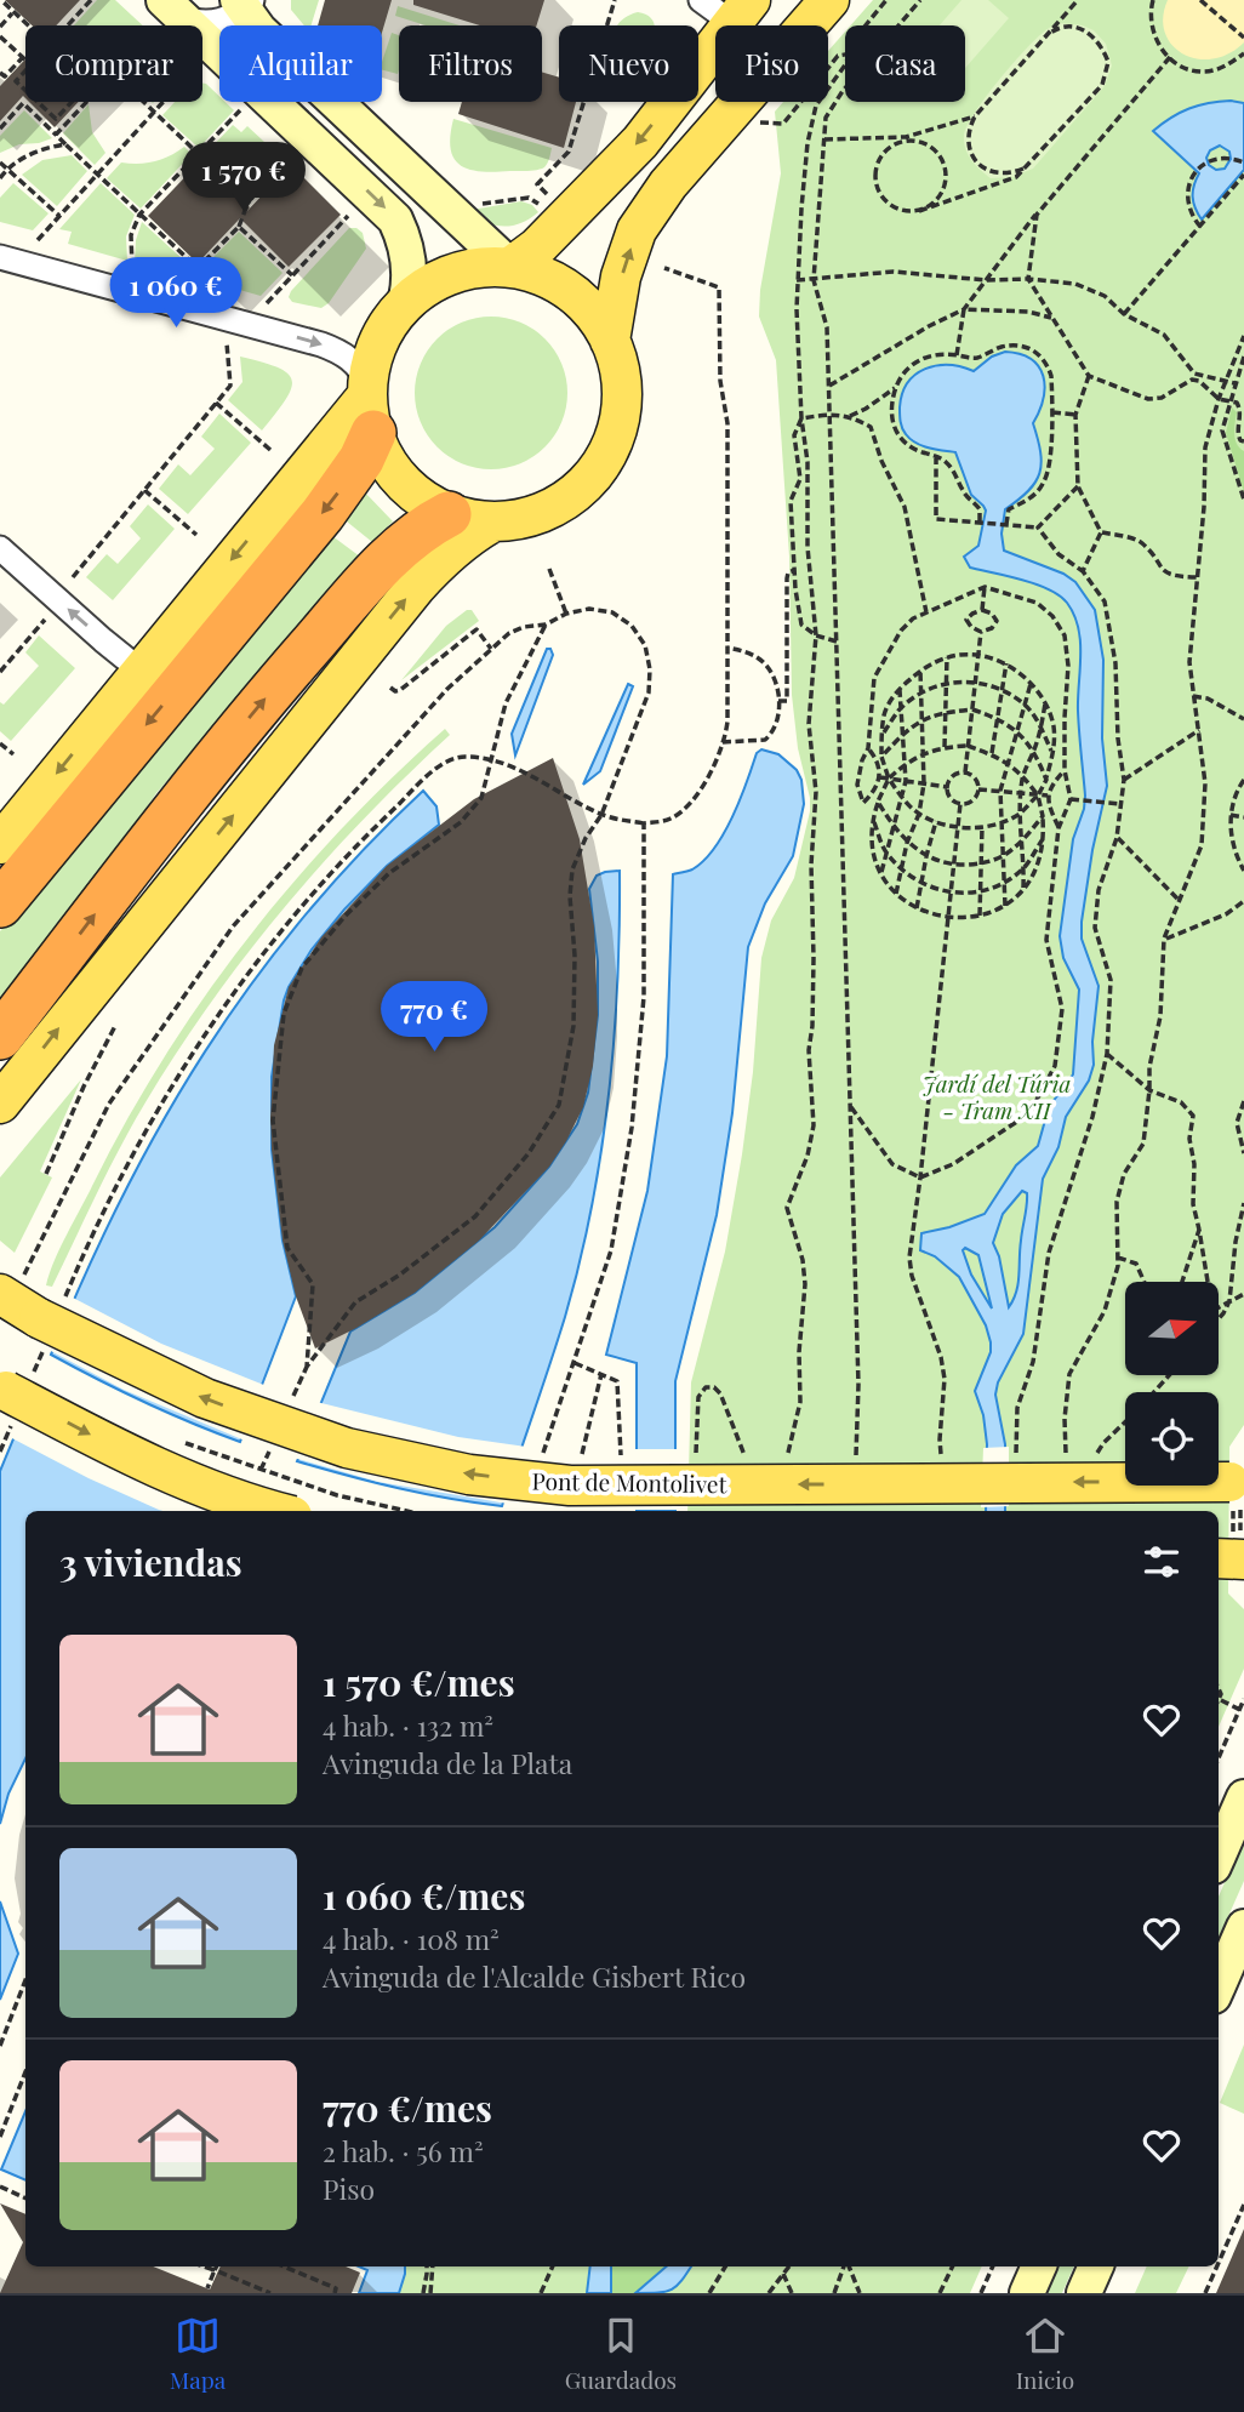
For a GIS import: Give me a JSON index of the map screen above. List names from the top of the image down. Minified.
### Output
{"streets":{"main road":["Pont de Montolivet"]},"one_way":["Pont de Montolivet"],"parks":["Jardí del Túria - Tram XII"],"north":"right","page":{"chip":["Comprar","Alquilar","Filtros","Nuevo","Piso","Casa"],"price":["1 570 €","1 060 €","770 €"],"heading":"3 viviendas","list":[{"name":"1 570 €/mes","note":"4 hab. · 132 m² · Avinguda de la Plata"},{"name":"1 060 €/mes","note":"4 hab. · 108 m² · Avinguda de l'Alcalde Gisbert Rico"},{"name":"770 €/mes","note":"2 hab. · 56 m² · Piso"}],"tabs":["Mapa","Guardados","Inicio"]}}
